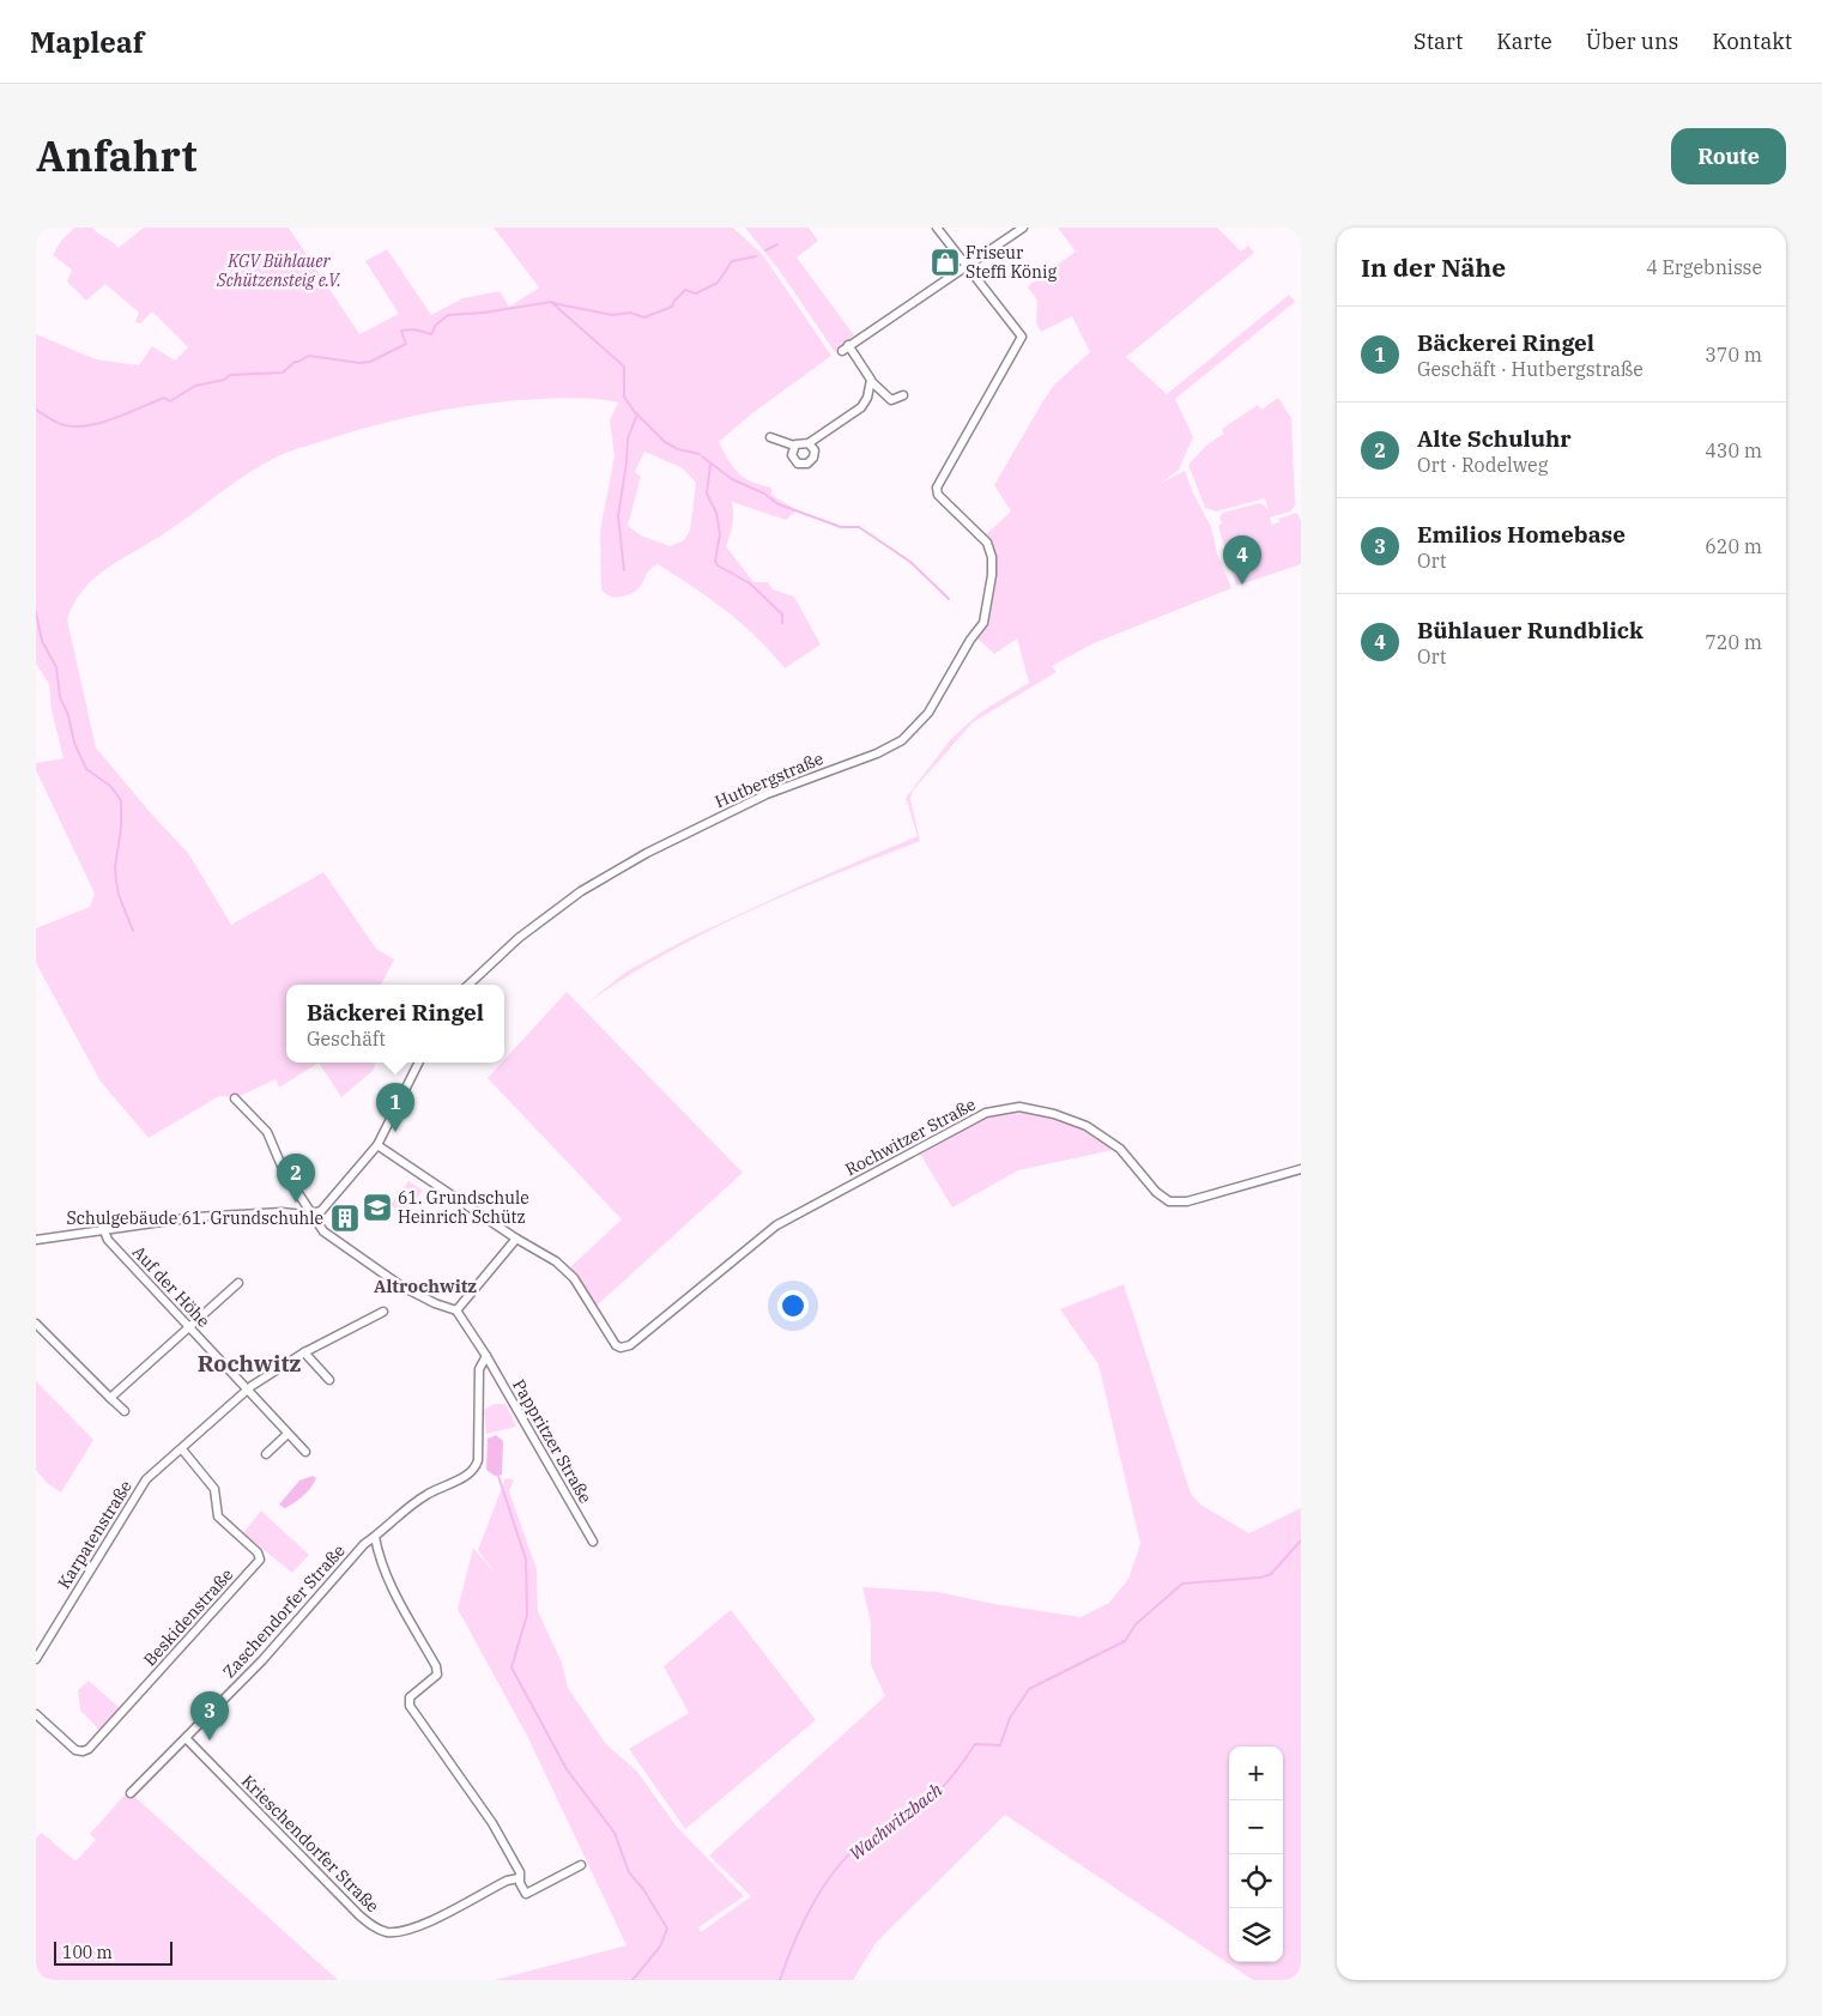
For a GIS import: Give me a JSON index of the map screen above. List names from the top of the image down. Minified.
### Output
{"streets":{"street":["Hutbergstraße","Rochwitzer Straße","Auf der Höhe","Pappritzer Straße","Karpatenstraße","Zaschendorfer Straße","Beskidenstraße","Krieschendorfer Straße"]},"crossings":[["Auf der Höhe","Karpatenstraße"],["Pappritzer Straße","Zaschendorfer Straße"],["Karpatenstraße","Beskidenstraße"],["Zaschendorfer Straße","Krieschendorfer Straße"]],"districts":["Altrochwitz","Rochwitz"],"water":["Wachwitzbach"],"parks":["KGV Bühlauer Schützensteig e.V."],"places":{"shop":["Friseur Steffi König"],"school or university":["61. Grundschule Heinrich Schütz"],"building":["Schulgebäude 61. Grundschuhle"]},"scale_bar":"100 m","page":{"header":"Mapleaf","nav":["Start","Karte","Über uns","Kontakt"],"title":"Anfahrt","buttons":"Route","heading":["In der Nähe","4 Ergebnisse"],"list":[{"mark":"1","name":"Bäckerei Ringel","note":"Geschäft · Hutbergstraße","value":"370 m"},{"mark":"2","name":"Alte Schuluhr","note":"Ort · Rodelweg","value":"430 m"},{"mark":"3","name":"Emilios Homebase","note":"Ort","value":"620 m"},{"mark":"4","name":"Bühlauer Rundblick","note":"Ort","value":"720 m"}],"pins":["4","1","2","3"],"popup":["Bäckerei Ringel","Geschäft"],"map_buttons":["+","−"],"scale":"100 m"}}
